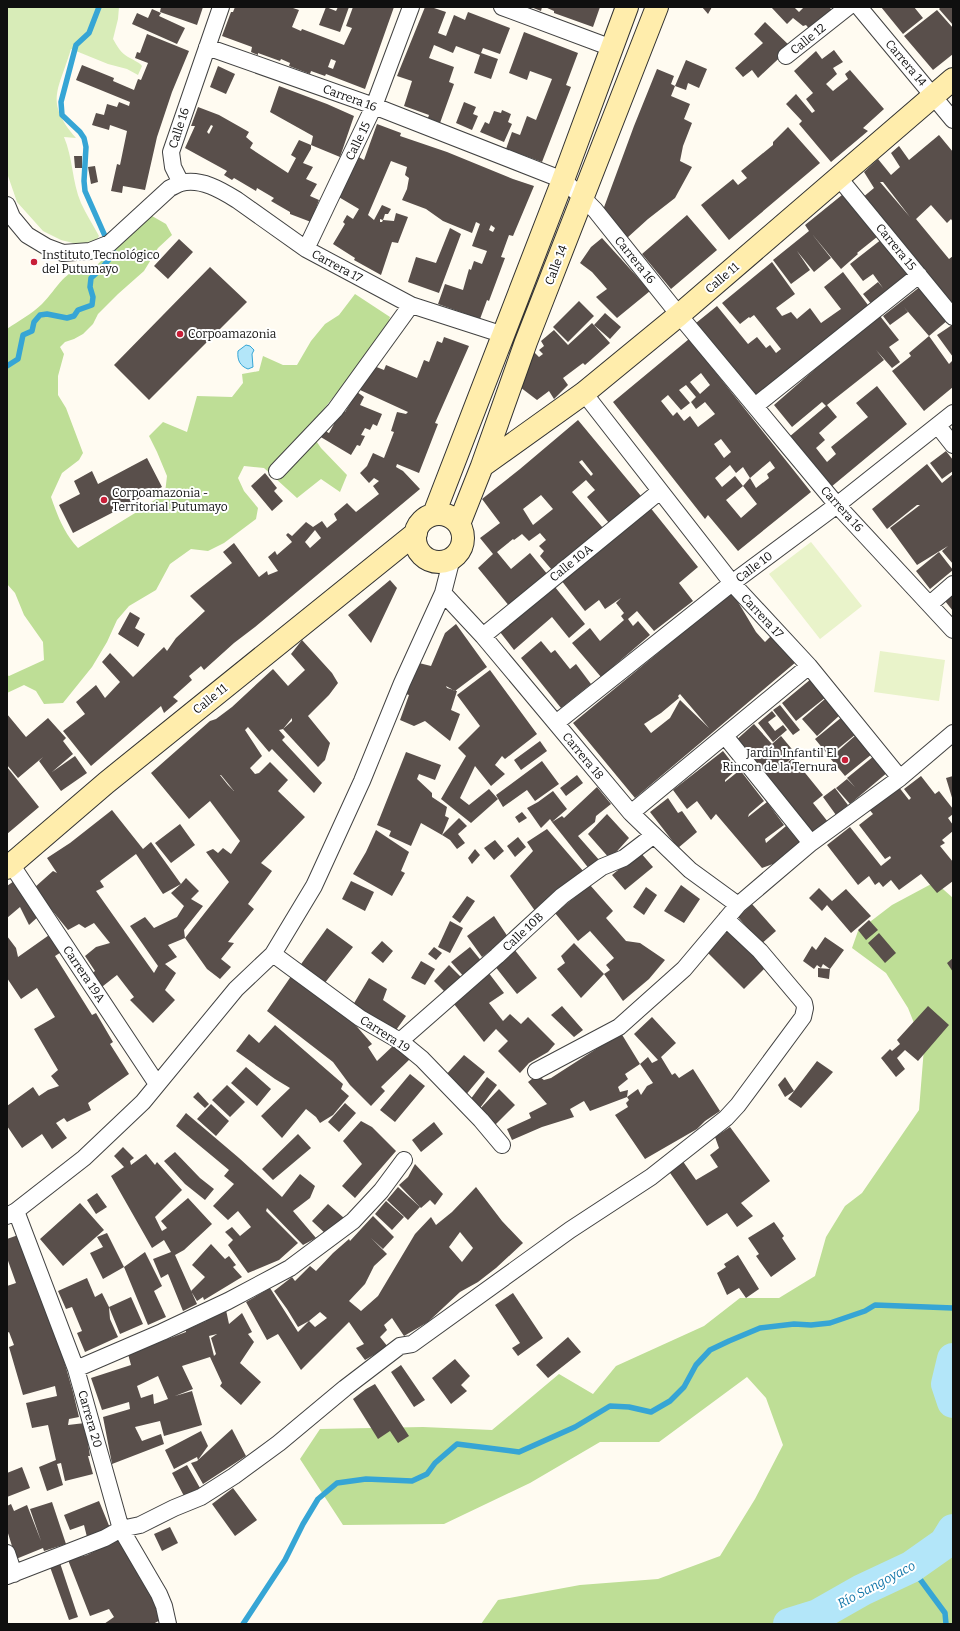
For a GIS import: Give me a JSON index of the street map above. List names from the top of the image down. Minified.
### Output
{"streets":{"street":["Calle 12","Carrera 14","Carrera 16","Calle 16","Calle 15","Carrera 15","Calle 14","Carrera 17","Calle 11","Calle 10A","Calle 10","Carrera 18","Calle 10B","Carrera 19A","Carrera 19","Carrera 20"]},"crossings":[["Carrera 14","Calle 11"],["Carrera 16","Calle 16"],["Carrera 16","Calle 15"],["Carrera 16","Calle 14"],["Carrera 16","Calle 11"],["Carrera 16","Calle 10"],["Calle 16","Carrera 17"],["Calle 15","Carrera 17"],["Carrera 15","Calle 11"],["Calle 14","Carrera 17"],["Calle 14","Calle 11"],["Carrera 17","Calle 11"],["Carrera 17","Calle 10A"],["Carrera 17","Calle 10"],["Calle 11","Carrera 19A"],["Calle 10A","Carrera 18"],["Calle 10","Carrera 18"],["Carrera 18","Calle 10B"],["Calle 10B","Carrera 19"]],"water":["Río Sangoyaco"],"places":["Instituto Tecnológico del Putumayo","Corpoamazonia","Corpoamazonia - Territorial Putumayo","Jardín Infantil El Rincon de la Ternura"]}
